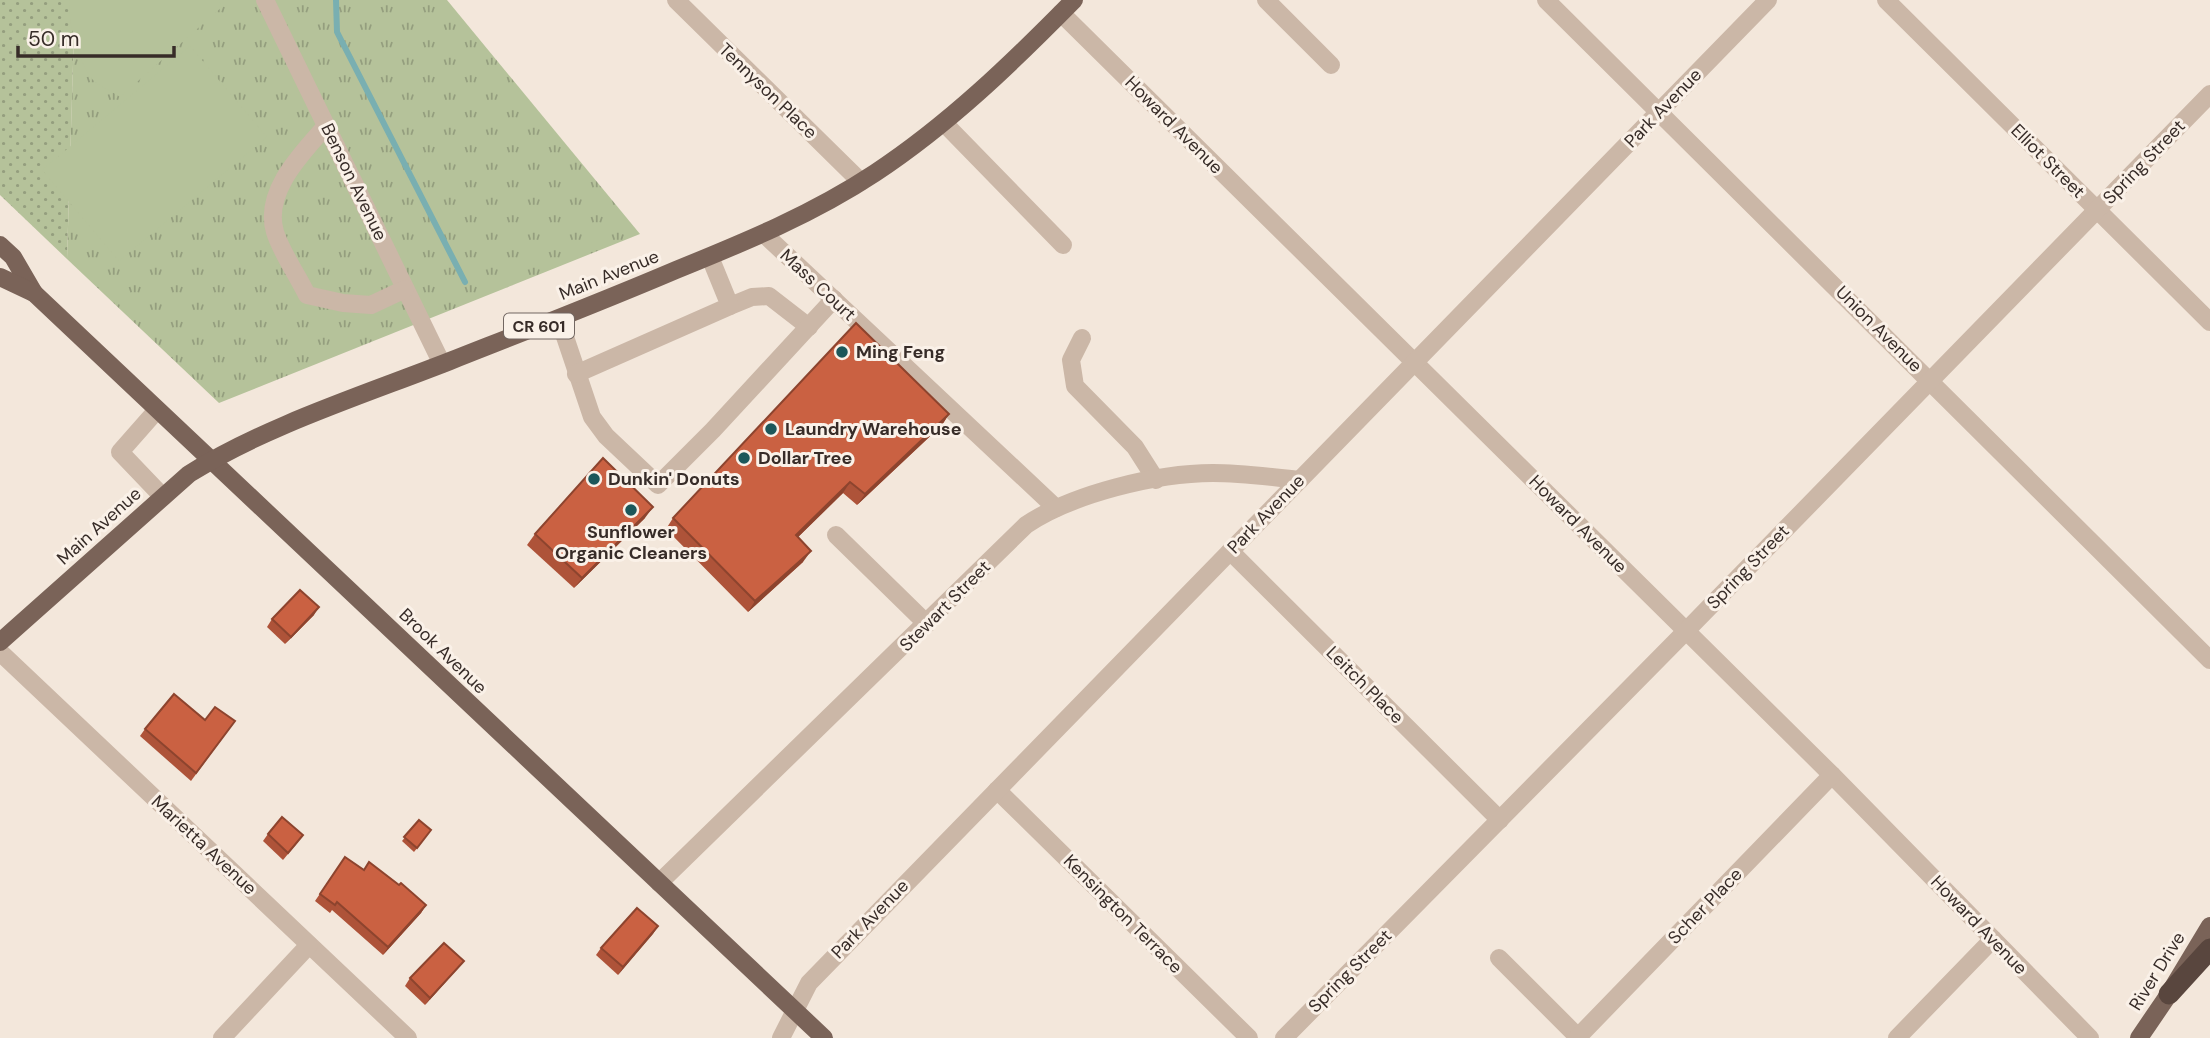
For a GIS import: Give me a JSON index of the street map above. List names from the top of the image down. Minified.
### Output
{"streets":{"main road":["Main Avenue","CR 601","Brook Avenue","River Drive"],"street":["Tennyson Place","Park Avenue","Howard Avenue","Elliot Street","Spring Street","Benson Avenue","Mass Court","Union Avenue","Stewart Street","Leitch Place","Marietta Avenue","Scher Place","Kensington Terrace"]},"crossings":[["Tennyson Place","Main Avenue"],["Park Avenue","Howard Avenue"],["Park Avenue","Union Avenue"],["Park Avenue","Stewart Street"],["Park Avenue","Brook Avenue"],["Park Avenue","Leitch Place"],["Park Avenue","Kensington Terrace"],["Howard Avenue","Spring Street"],["Howard Avenue","Main Avenue"],["Howard Avenue","Scher Place"],["Elliot Street","Spring Street"],["Spring Street","Union Avenue"],["Spring Street","Leitch Place"],["Benson Avenue","Main Avenue"],["Main Avenue","Mass Court"],["Main Avenue","Brook Avenue"],["Mass Court","Stewart Street"],["Stewart Street","Brook Avenue"]],"places":["Ming Feng","Laundry Warehouse","Dollar Tree","Dunkin' Donuts","Sunflower Organic Cleaners"],"scale_bar":"50 m"}
